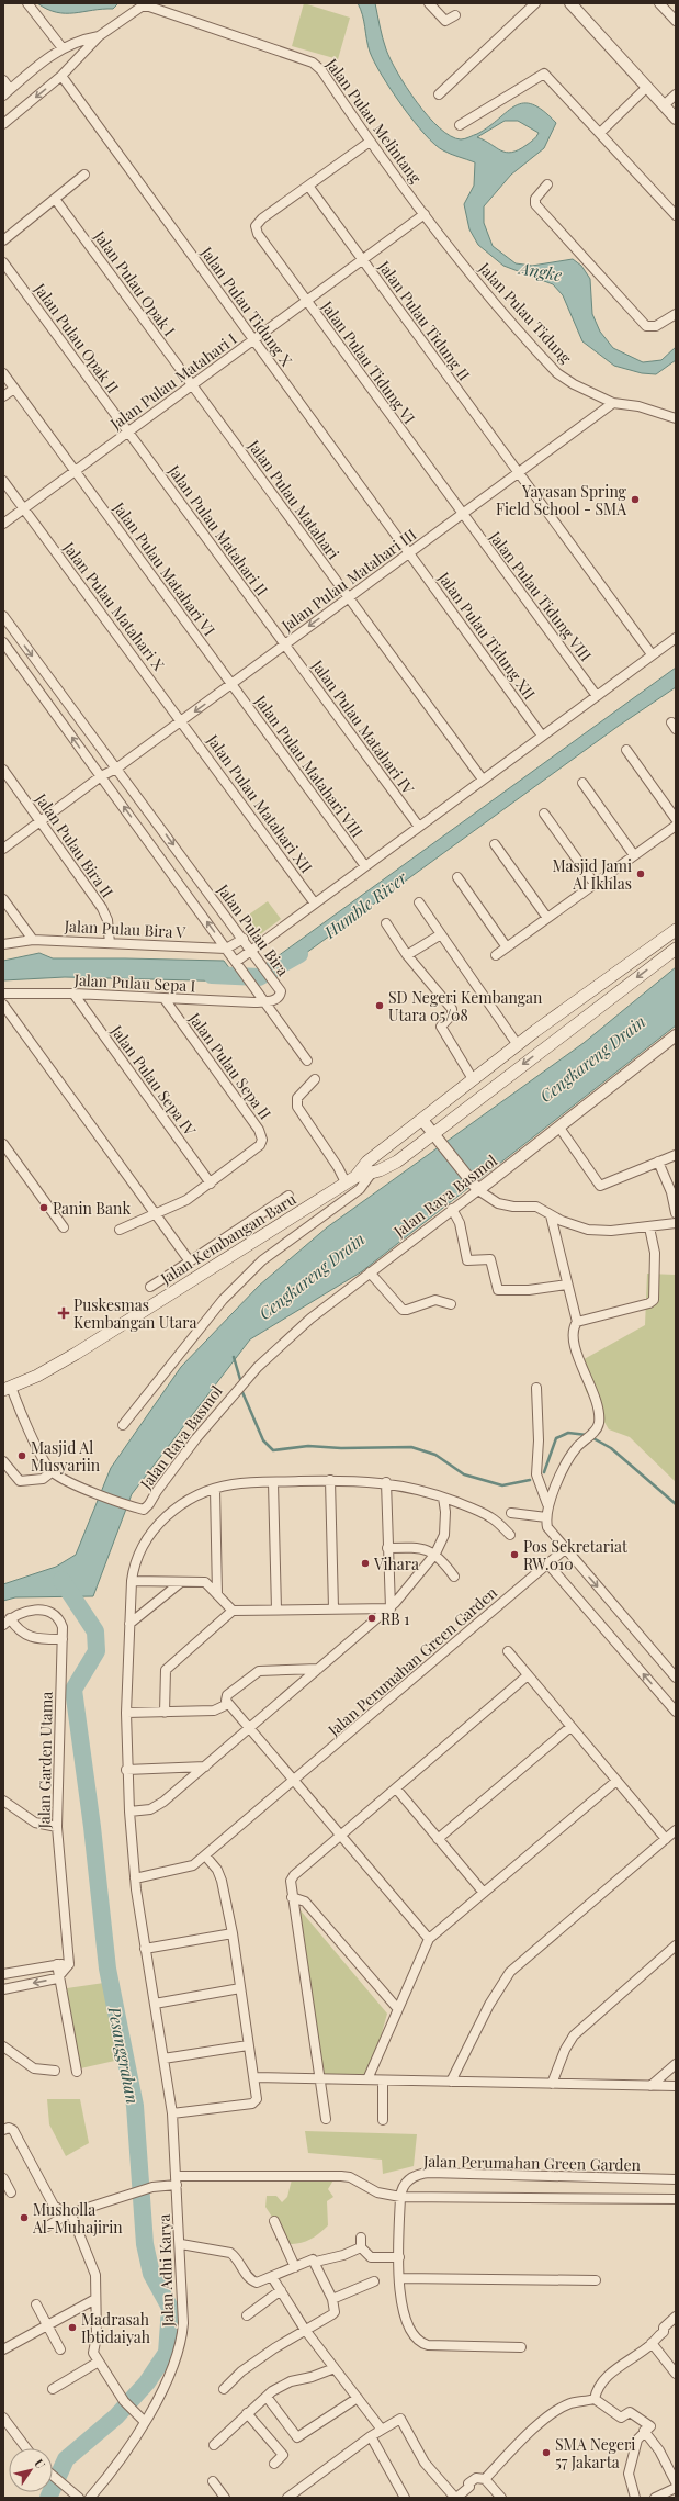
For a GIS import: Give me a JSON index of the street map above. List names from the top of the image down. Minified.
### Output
{"streets":{"main road":["Jalan Kembangan Baru"],"street":["Jalan Pulau Melintang","Jalan Pulau Opak I","Jalan Pulau Tidung X","Jalan Pulau Tidung","Jalan Pulau Tidung II","Jalan Pulau Opak II","Jalan Pulau Tidung VI","Jalan Pulau Matahari I","Jalan Pulau Matahari","Jalan Pulau Matahari II","Jalan Pulau Matahari VI","Jalan Pulau Matahari III","Jalan Pulau Tidung VIII","Jalan Pulau Matahari X","Jalan Pulau Tidung XII","Jalan Pulau Matahari IV","Jalan Pulau Matahari VIII","Jalan Pulau Matahari XII","Jalan Pulau Bira II","Jalan Pulau Bira V","Jalan Pulau Bira","Jalan Pulau Sepa I","Jalan Pulau Sepa II","Jalan Pulau Sepa IV","Jalan Raya Basmol","Jalan Perumahan Green Garden","Jalan Garden Utama","Jalan Adhi Karya"]},"crossings":[["Jalan Pulau Melintang","Jalan Pulau Tidung X"],["Jalan Pulau Melintang","Jalan Pulau Tidung"],["Jalan Pulau Melintang","Jalan Pulau Matahari I"],["Jalan Pulau Opak I","Jalan Pulau Matahari I"],["Jalan Pulau Opak I","Jalan Pulau Matahari"],["Jalan Pulau Tidung X","Jalan Pulau Matahari I"],["Jalan Pulau Tidung X","Jalan Pulau Matahari III"],["Jalan Pulau Tidung X","Jalan Pulau Tidung XII"],["Jalan Pulau Tidung","Jalan Pulau Matahari I"],["Jalan Pulau Tidung","Jalan Pulau Matahari III"],["Jalan Pulau Tidung II","Jalan Pulau Tidung VI"],["Jalan Pulau Tidung II","Jalan Pulau Matahari I"],["Jalan Pulau Tidung II","Jalan Pulau Matahari III"],["Jalan Pulau Opak II","Jalan Pulau Matahari I"],["Jalan Pulau Opak II","Jalan Pulau Matahari II"],["Jalan Pulau Tidung VI","Jalan Pulau Matahari I"],["Jalan Pulau Tidung VI","Jalan Pulau Matahari III"],["Jalan Pulau Tidung VI","Jalan Pulau Tidung VIII"],["Jalan Pulau Matahari I","Jalan Pulau Matahari"],["Jalan Pulau Matahari I","Jalan Pulau Matahari II"],["Jalan Pulau Matahari I","Jalan Pulau Matahari VI"],["Jalan Pulau Matahari I","Jalan Pulau Matahari X"],["Jalan Pulau Matahari","Jalan Pulau Matahari III"],["Jalan Pulau Matahari II","Jalan Pulau Matahari III"],["Jalan Pulau Matahari II","Jalan Pulau Matahari IV"],["Jalan Pulau Matahari VI","Jalan Pulau Matahari III"],["Jalan Pulau Matahari VI","Jalan Pulau Matahari VIII"],["Jalan Pulau Matahari III","Jalan Pulau Tidung VIII"],["Jalan Pulau Matahari III","Jalan Pulau Matahari X"],["Jalan Pulau Matahari III","Jalan Pulau Tidung XII"],["Jalan Pulau Matahari III","Jalan Pulau Matahari IV"],["Jalan Pulau Matahari III","Jalan Pulau Matahari VIII"],["Jalan Pulau Matahari III","Jalan Pulau Matahari XII"],["Jalan Pulau Matahari III","Jalan Pulau Bira II"],["Jalan Pulau Matahari III","Jalan Pulau Bira"],["Jalan Pulau Matahari X","Jalan Pulau Matahari XII"],["Jalan Pulau Bira II","Jalan Pulau Bira V"],["Jalan Pulau Bira","Jalan Pulau Sepa I"],["Jalan Pulau Sepa I","Jalan Pulau Sepa II"],["Jalan Pulau Sepa I","Jalan Pulau Sepa IV"],["Jalan Pulau Sepa II","Jalan Pulau Sepa IV"]],"water":["Angke","Humble River","Cengkareng Drain","Pesanggrahan"],"places":{"other":["Yayasan Spring Field School - SMA","Masjid Jami Al Ikhlas","SD Negeri Kembangan Utara 05/08","Panin Bank","Masjid Al Musyariin","Pos Sekretariat RW.010","Vihara","RB 1","Musholla Al-Muhajirin","Madrasah Ibtidaiyah","SMA Negeri 57 Jakarta"],"health":["Puskesmas Kembangan Utara"]},"north":"top right"}
